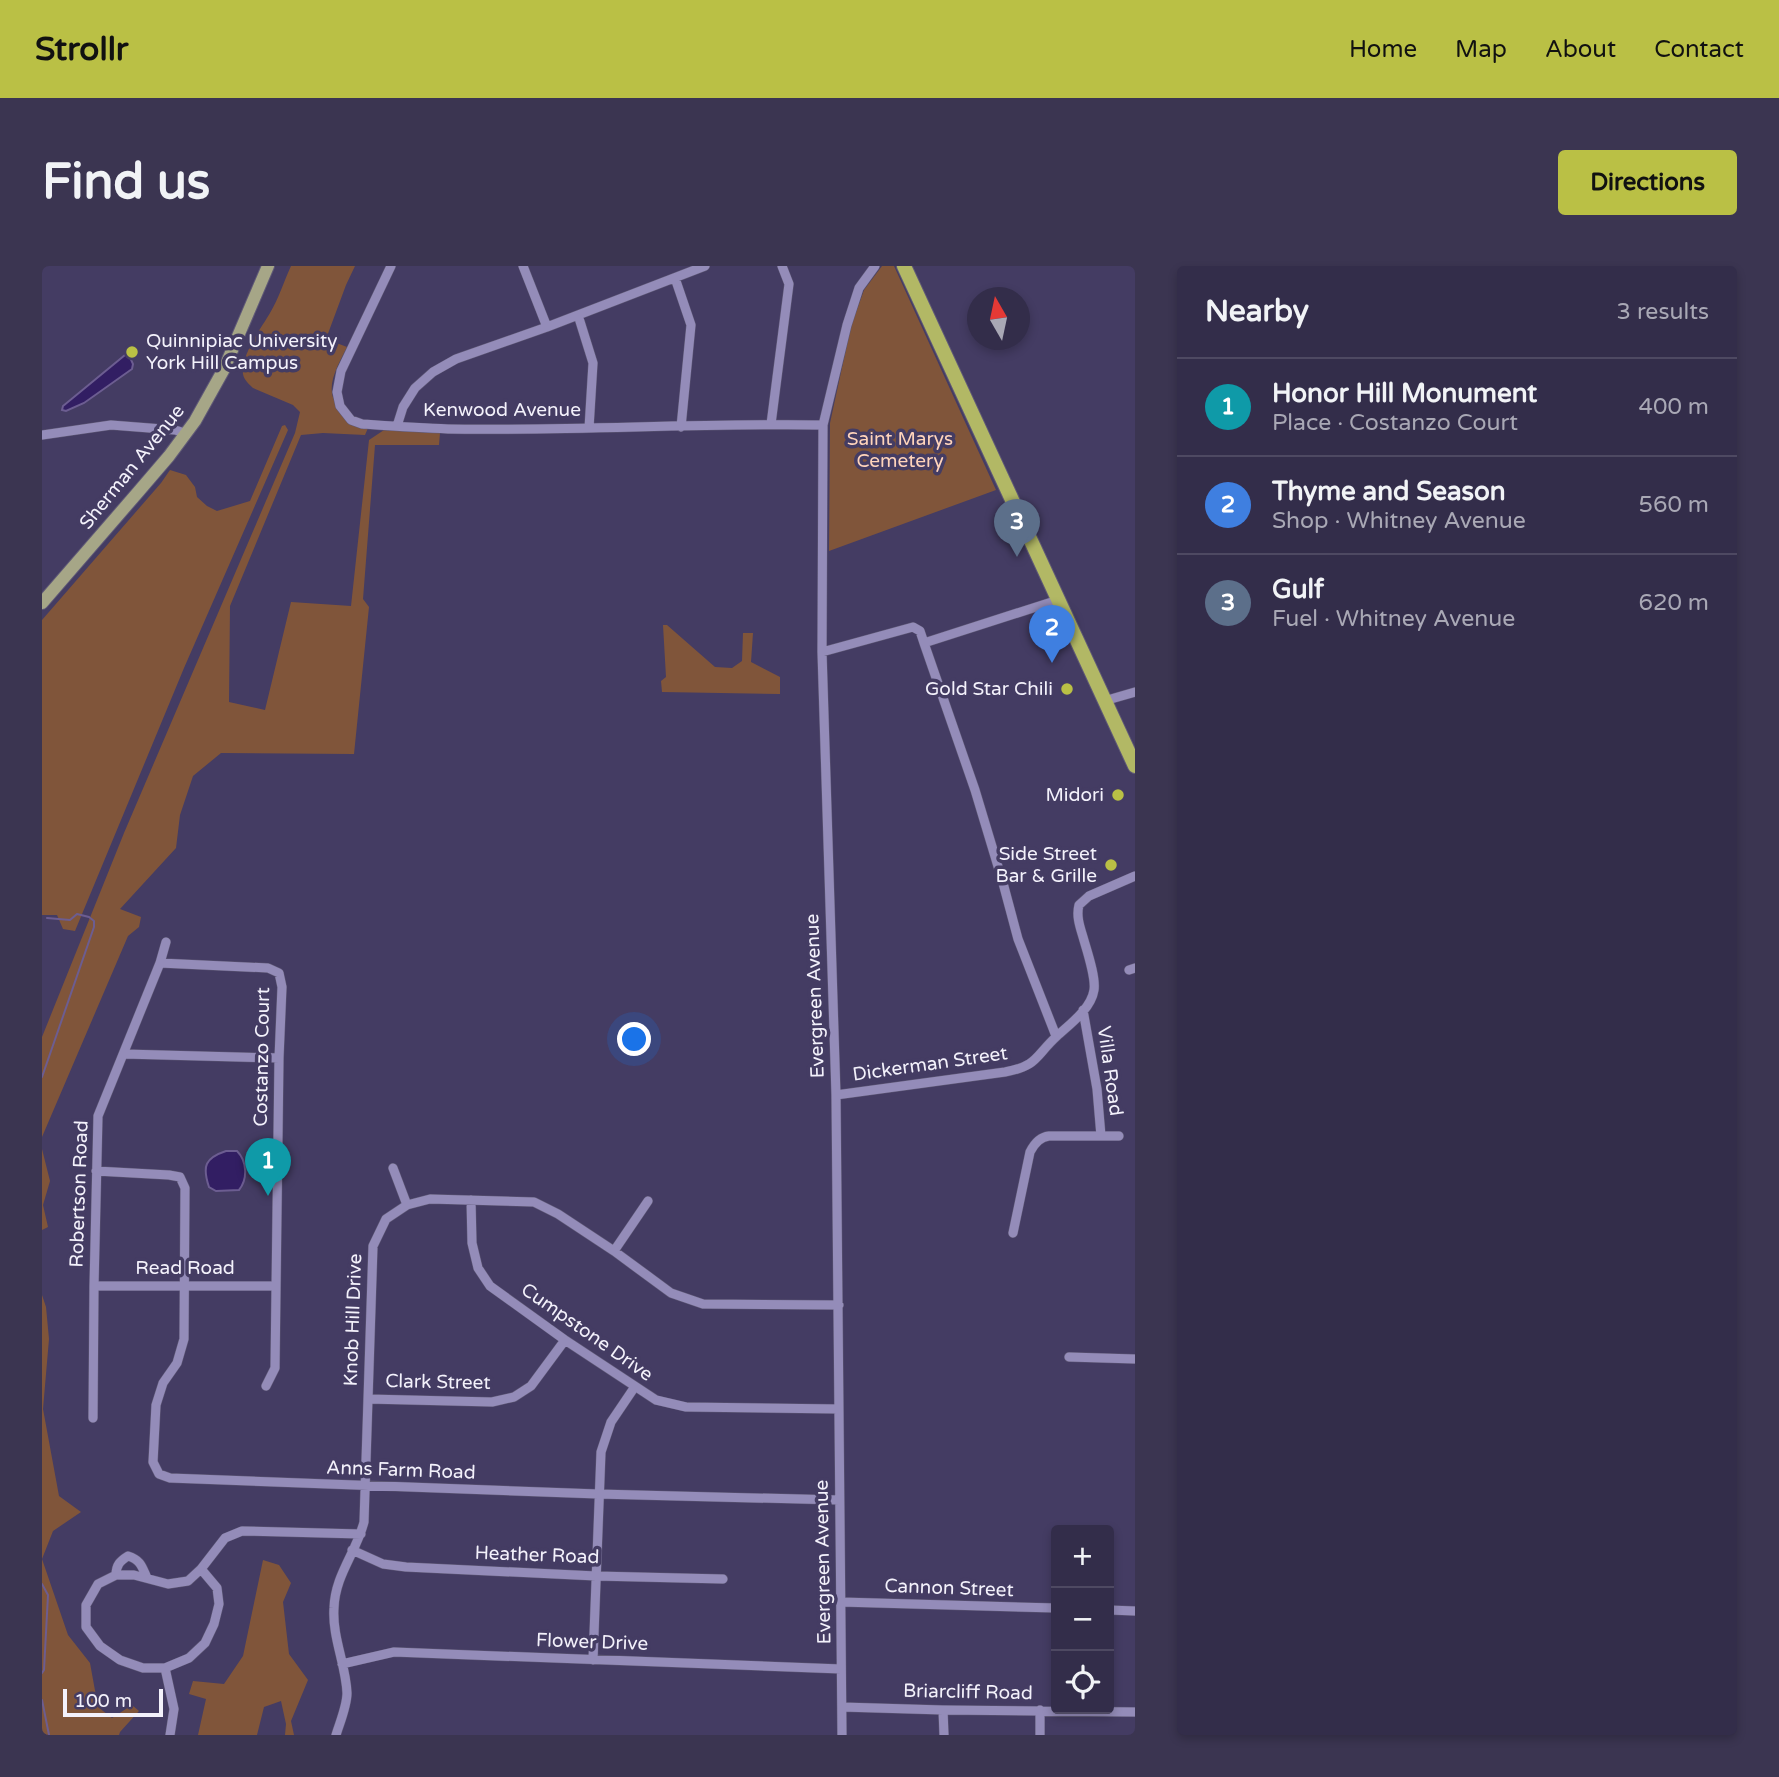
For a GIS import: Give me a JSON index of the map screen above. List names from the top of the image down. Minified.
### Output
{"streets":{"main road":["Sherman Avenue"],"street":["Kenwood Avenue","Evergreen Avenue","Costanzo Court","Dickerman Street","Villa Road","Robertson Road","Read Road","Knob Hill Drive","Cumpstone Drive","Clark Street","Anns Farm Road","Heather Road","Cannon Street","Flower Drive","Briarcliff Road"]},"crossings":[["Kenwood Avenue","Evergreen Avenue"],["Evergreen Avenue","Dickerman Street"],["Evergreen Avenue","Cumpstone Drive"],["Evergreen Avenue","Anns Farm Road"],["Evergreen Avenue","Cannon Street"],["Evergreen Avenue","Flower Drive"],["Evergreen Avenue","Briarcliff Road"],["Costanzo Court","Robertson Road"],["Costanzo Court","Read Road"],["Dickerman Street","Villa Road"],["Robertson Road","Read Road"],["Read Road","Anns Farm Road"],["Knob Hill Drive","Clark Street"],["Knob Hill Drive","Anns Farm Road"],["Knob Hill Drive","Heather Road"],["Knob Hill Drive","Flower Drive"],["Cumpstone Drive","Clark Street"]],"parks":["Saint Marys Cemetery"],"places":["Quinnipiac University York Hill Campus","Gold Star Chili","Midori","Side Street Bar & Grille"],"scale_bar":"100 m","north":"top","page":{"header":"Strollr","nav":["Home","Map","About","Contact"],"buttons":"Directions","title":"Find us","heading":["Nearby","3 results"],"list":[{"mark":"1","name":"Honor Hill Monument","note":"Place · Costanzo Court","value":"400 m"},{"mark":"2","name":"Thyme and Season","note":"Shop · Whitney Avenue","value":"560 m"},{"mark":"3","name":"Gulf","note":"Fuel · Whitney Avenue","value":"620 m"}],"pins":["3","2","1"],"map_buttons":["+","−"],"scale":"100 m"}}
